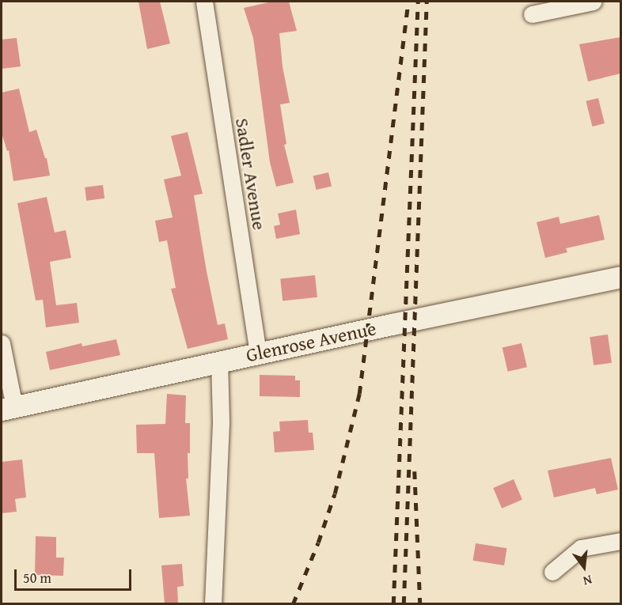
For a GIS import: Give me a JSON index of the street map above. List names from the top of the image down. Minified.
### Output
{"streets":{"street":["Sadler Avenue","Glenrose Avenue"]},"crossings":[["Sadler Avenue","Glenrose Avenue"]],"scale_bar":"50 m","north":"bottom"}
